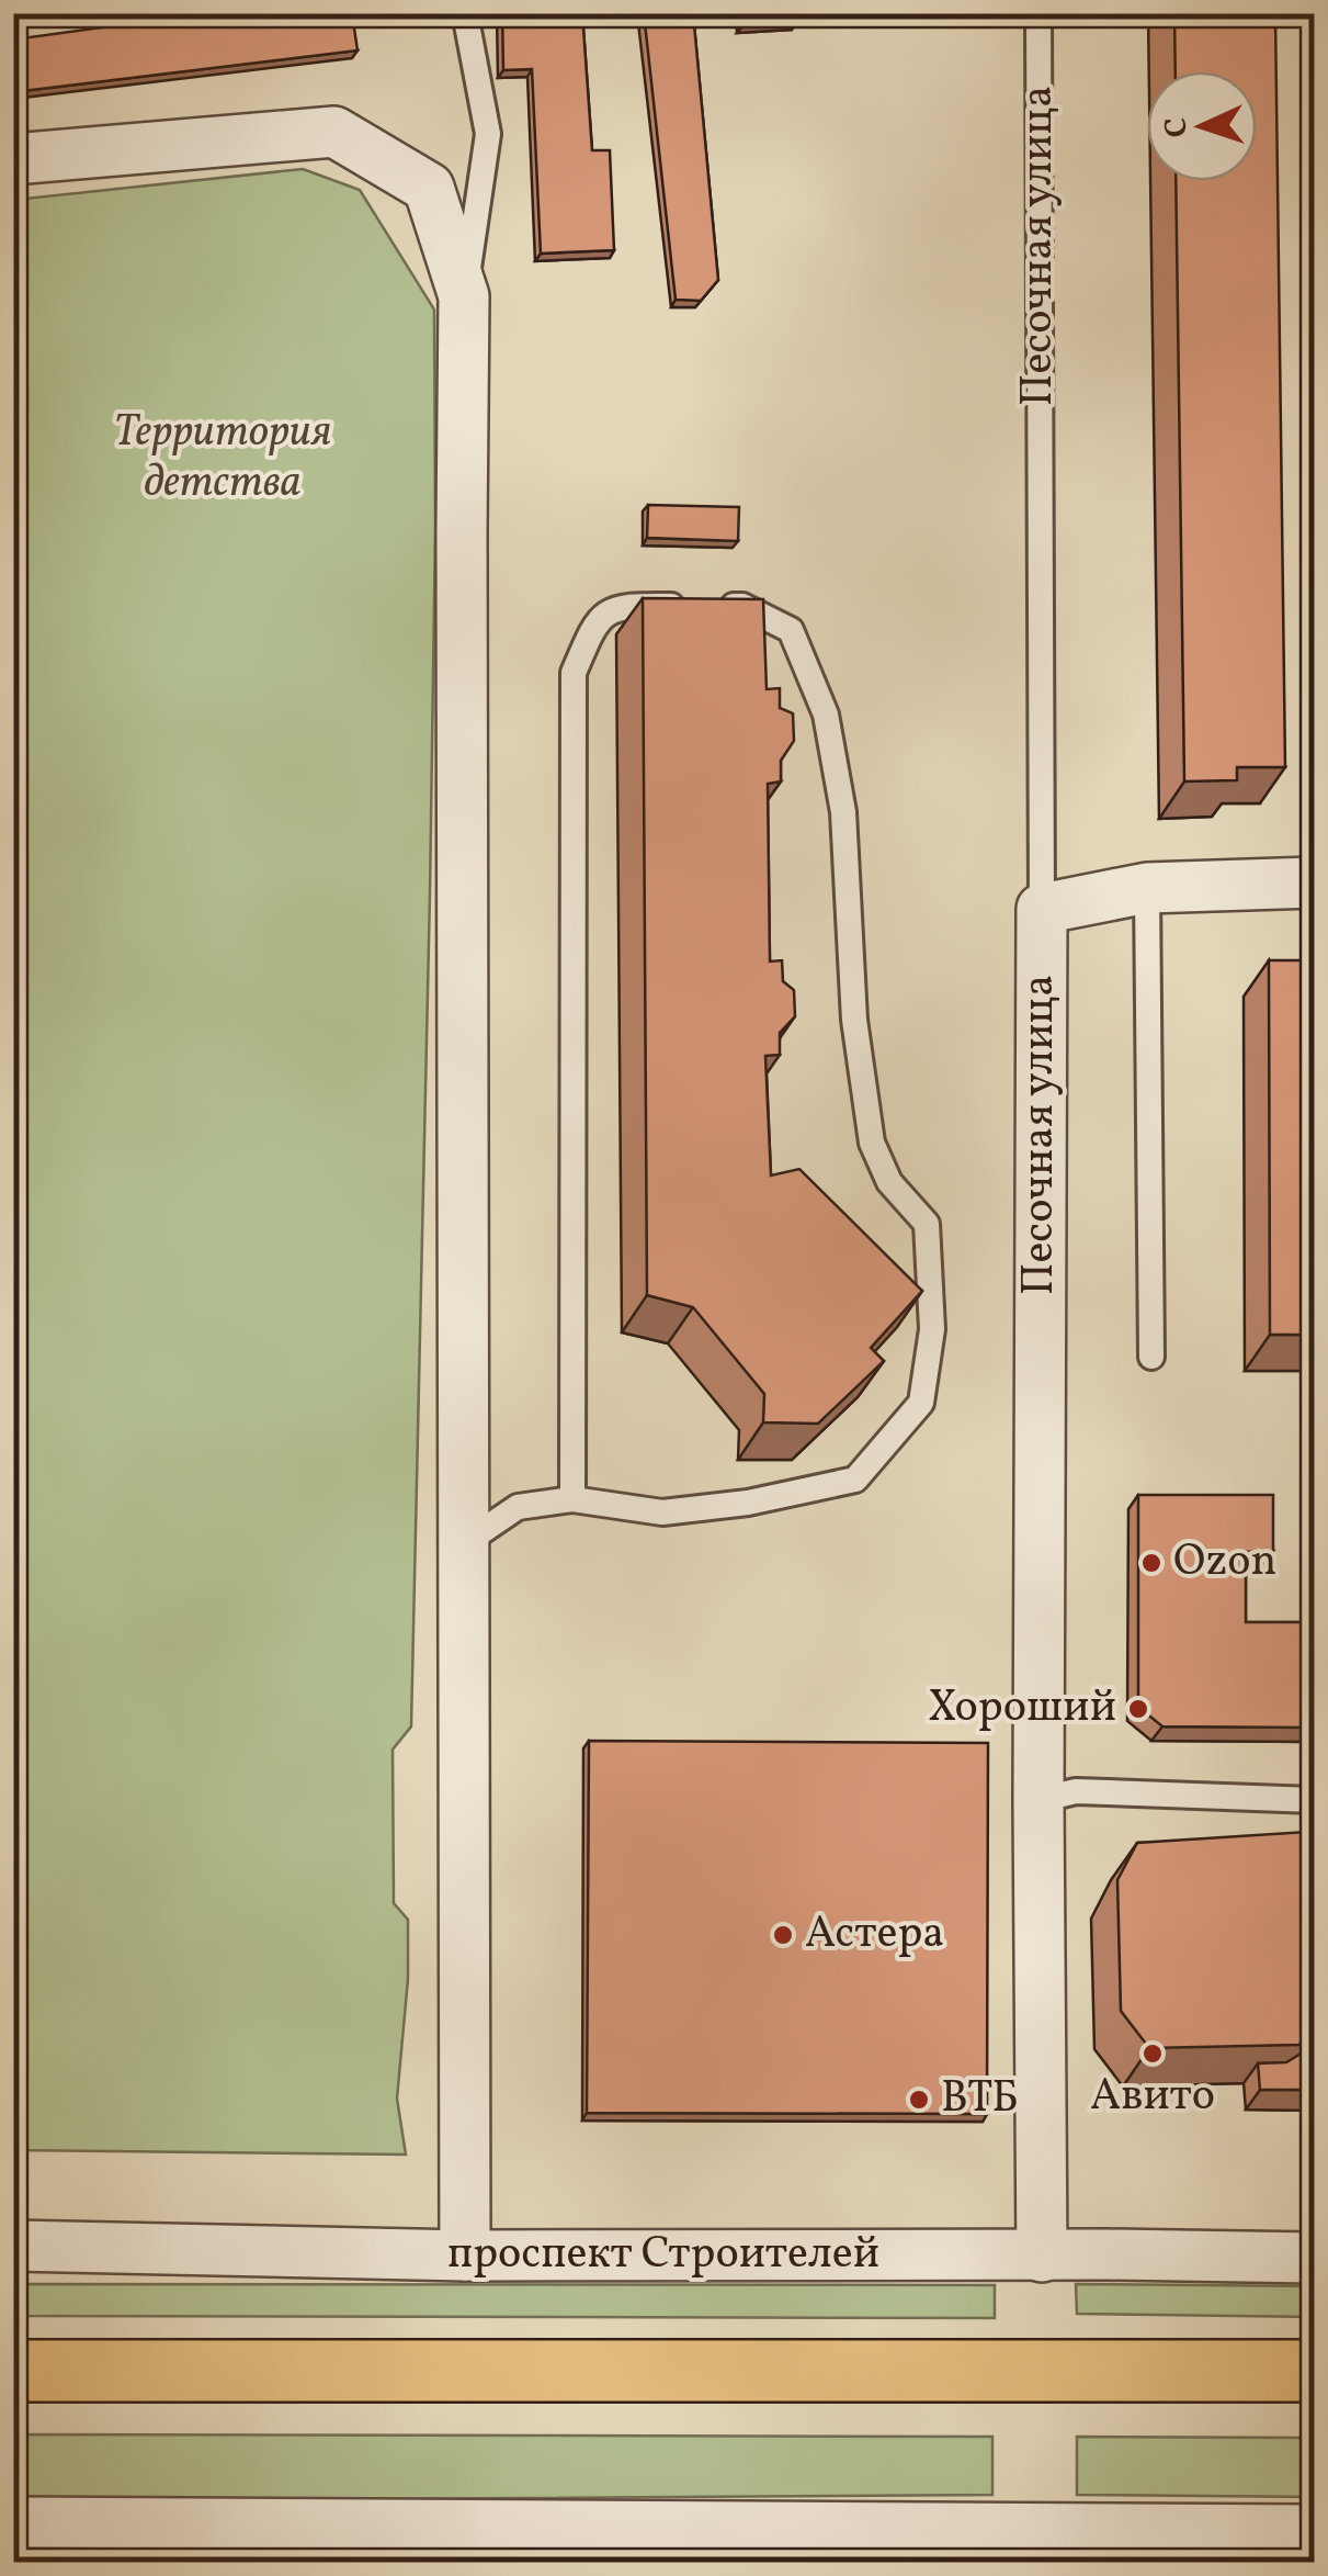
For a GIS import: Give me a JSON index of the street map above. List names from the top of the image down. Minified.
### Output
{"streets":{"street":["Песочная улица","проспект Строителей"]},"crossings":[["Песочная улица","проспект Строителей"]],"parks":["Территория детства"],"places":["Ozon","Хороший","Астера","Авито","ВТБ"],"north":"left"}
